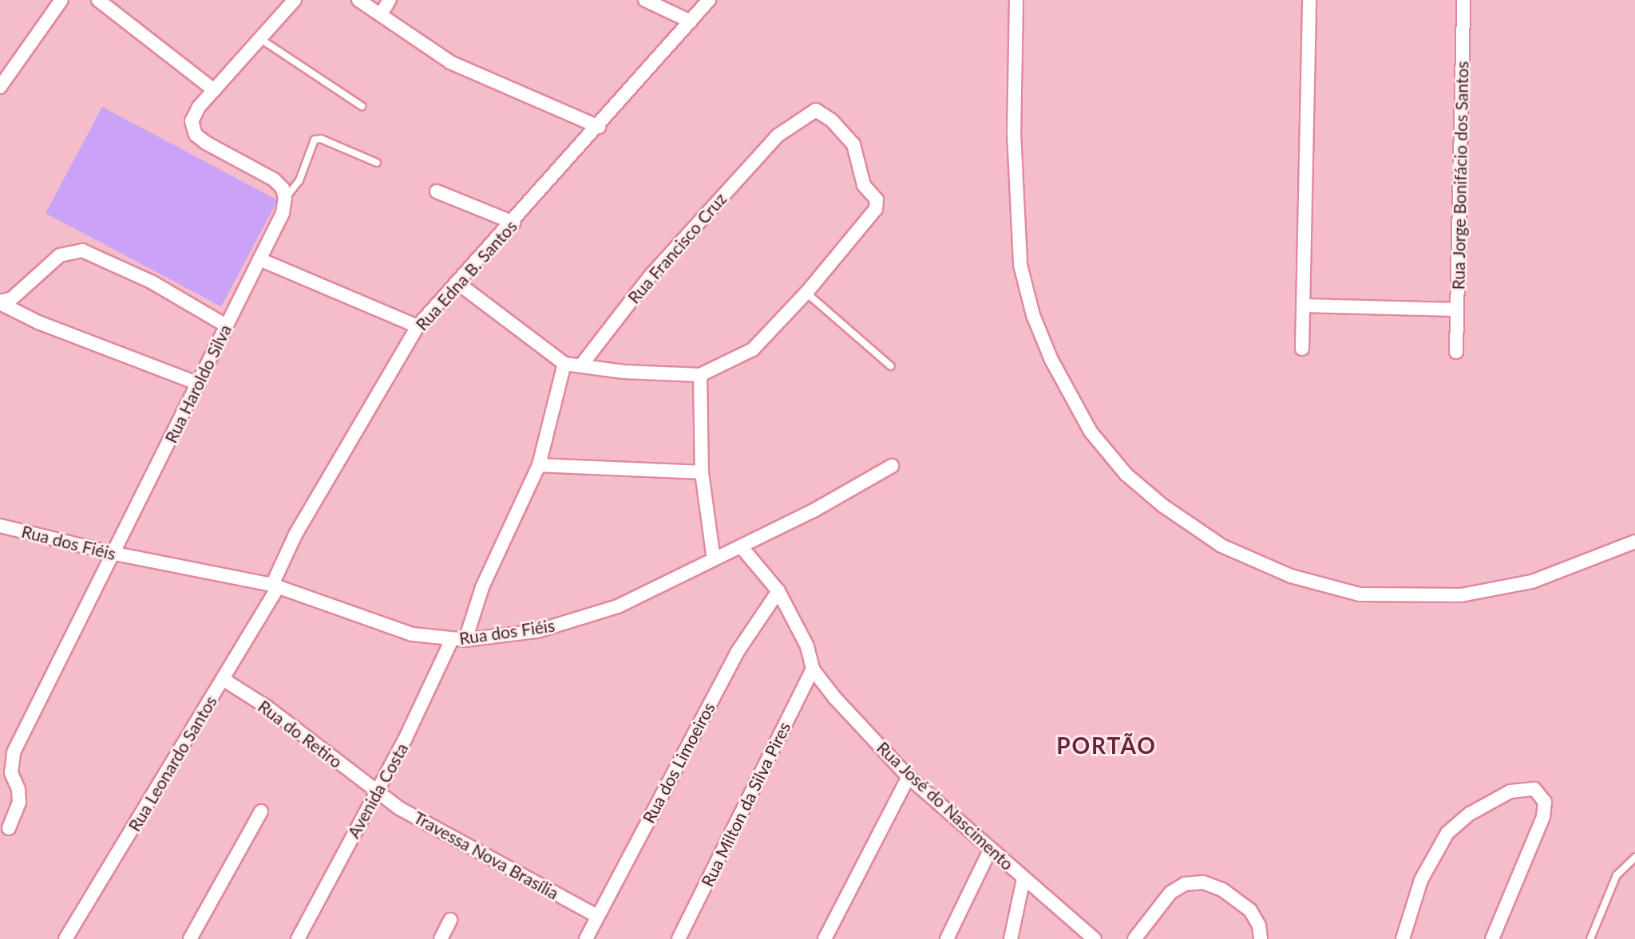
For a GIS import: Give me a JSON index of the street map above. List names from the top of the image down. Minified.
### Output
{"streets":{"street":["Rua Jorge Bonifácio dos Santos","Rua Francisco Cruz","Rua Edna B. Santos","Rua Haroldo Silva","Rua dos Fiéis","Rua do Retiro","Rua dos Limoeiros","Rua Leonardo Santos","Avenida Costa","Rua Milton da Silva Pires","Rua José do Nascimento","Travessa Nova Brasília"]},"crossings":[["Rua Edna B. Santos","Rua dos Fiéis"],["Rua Edna B. Santos","Rua Leonardo Santos"],["Rua Haroldo Silva","Rua dos Fiéis"],["Rua dos Fiéis","Rua Leonardo Santos"],["Rua dos Fiéis","Avenida Costa"],["Rua dos Fiéis","Rua José do Nascimento"],["Rua do Retiro","Rua Leonardo Santos"],["Rua do Retiro","Avenida Costa"],["Rua do Retiro","Travessa Nova Brasília"],["Rua dos Limoeiros","Rua José do Nascimento"],["Rua dos Limoeiros","Travessa Nova Brasília"],["Avenida Costa","Travessa Nova Brasília"],["Rua Milton da Silva Pires","Rua José do Nascimento"]],"districts":["PORTÃO"]}
